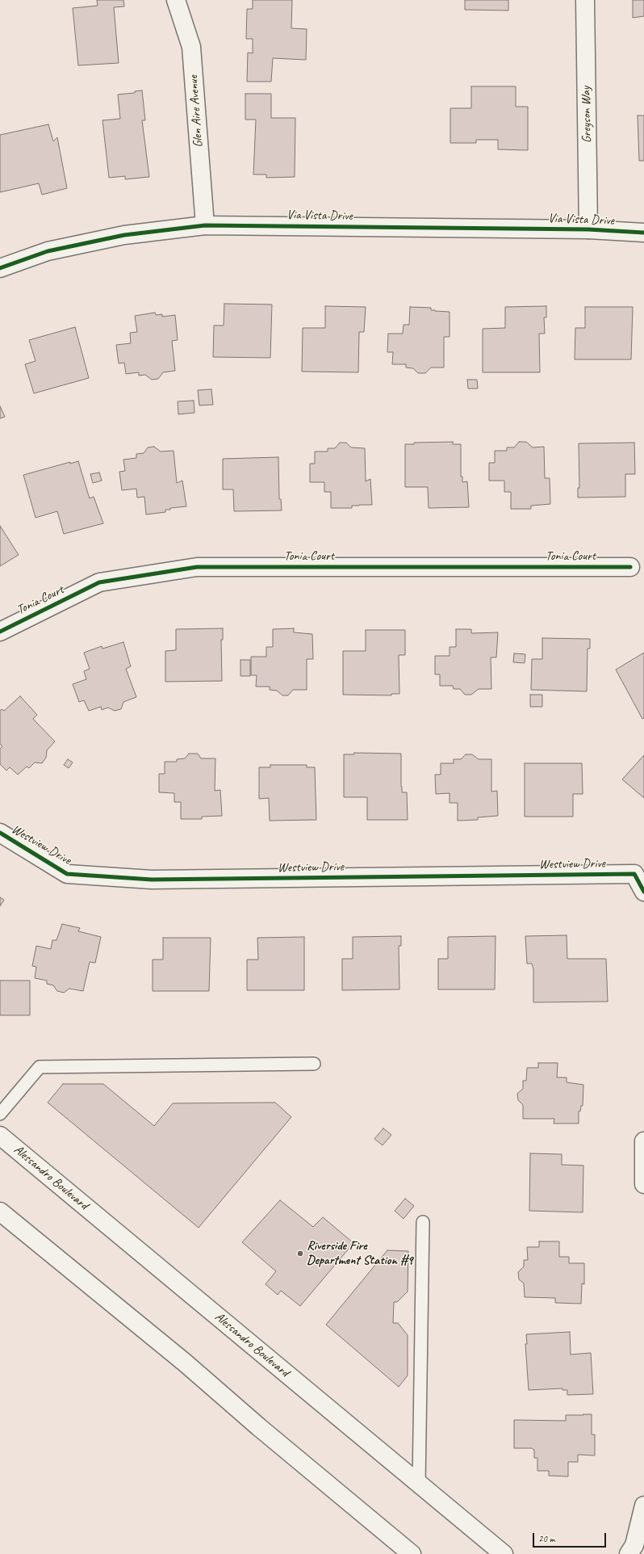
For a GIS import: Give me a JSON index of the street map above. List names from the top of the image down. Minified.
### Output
{"streets":{"street":["Glen Aire Avenue","Greyson Way","Via Vista Drive","Tonia Court","Westview Drive","Alessandro Boulevard"]},"crossings":[["Glen Aire Avenue","Via Vista Drive"],["Greyson Way","Via Vista Drive"]],"places":["Riverside Fire Department Station #9"],"scale_bar":"20 m"}
